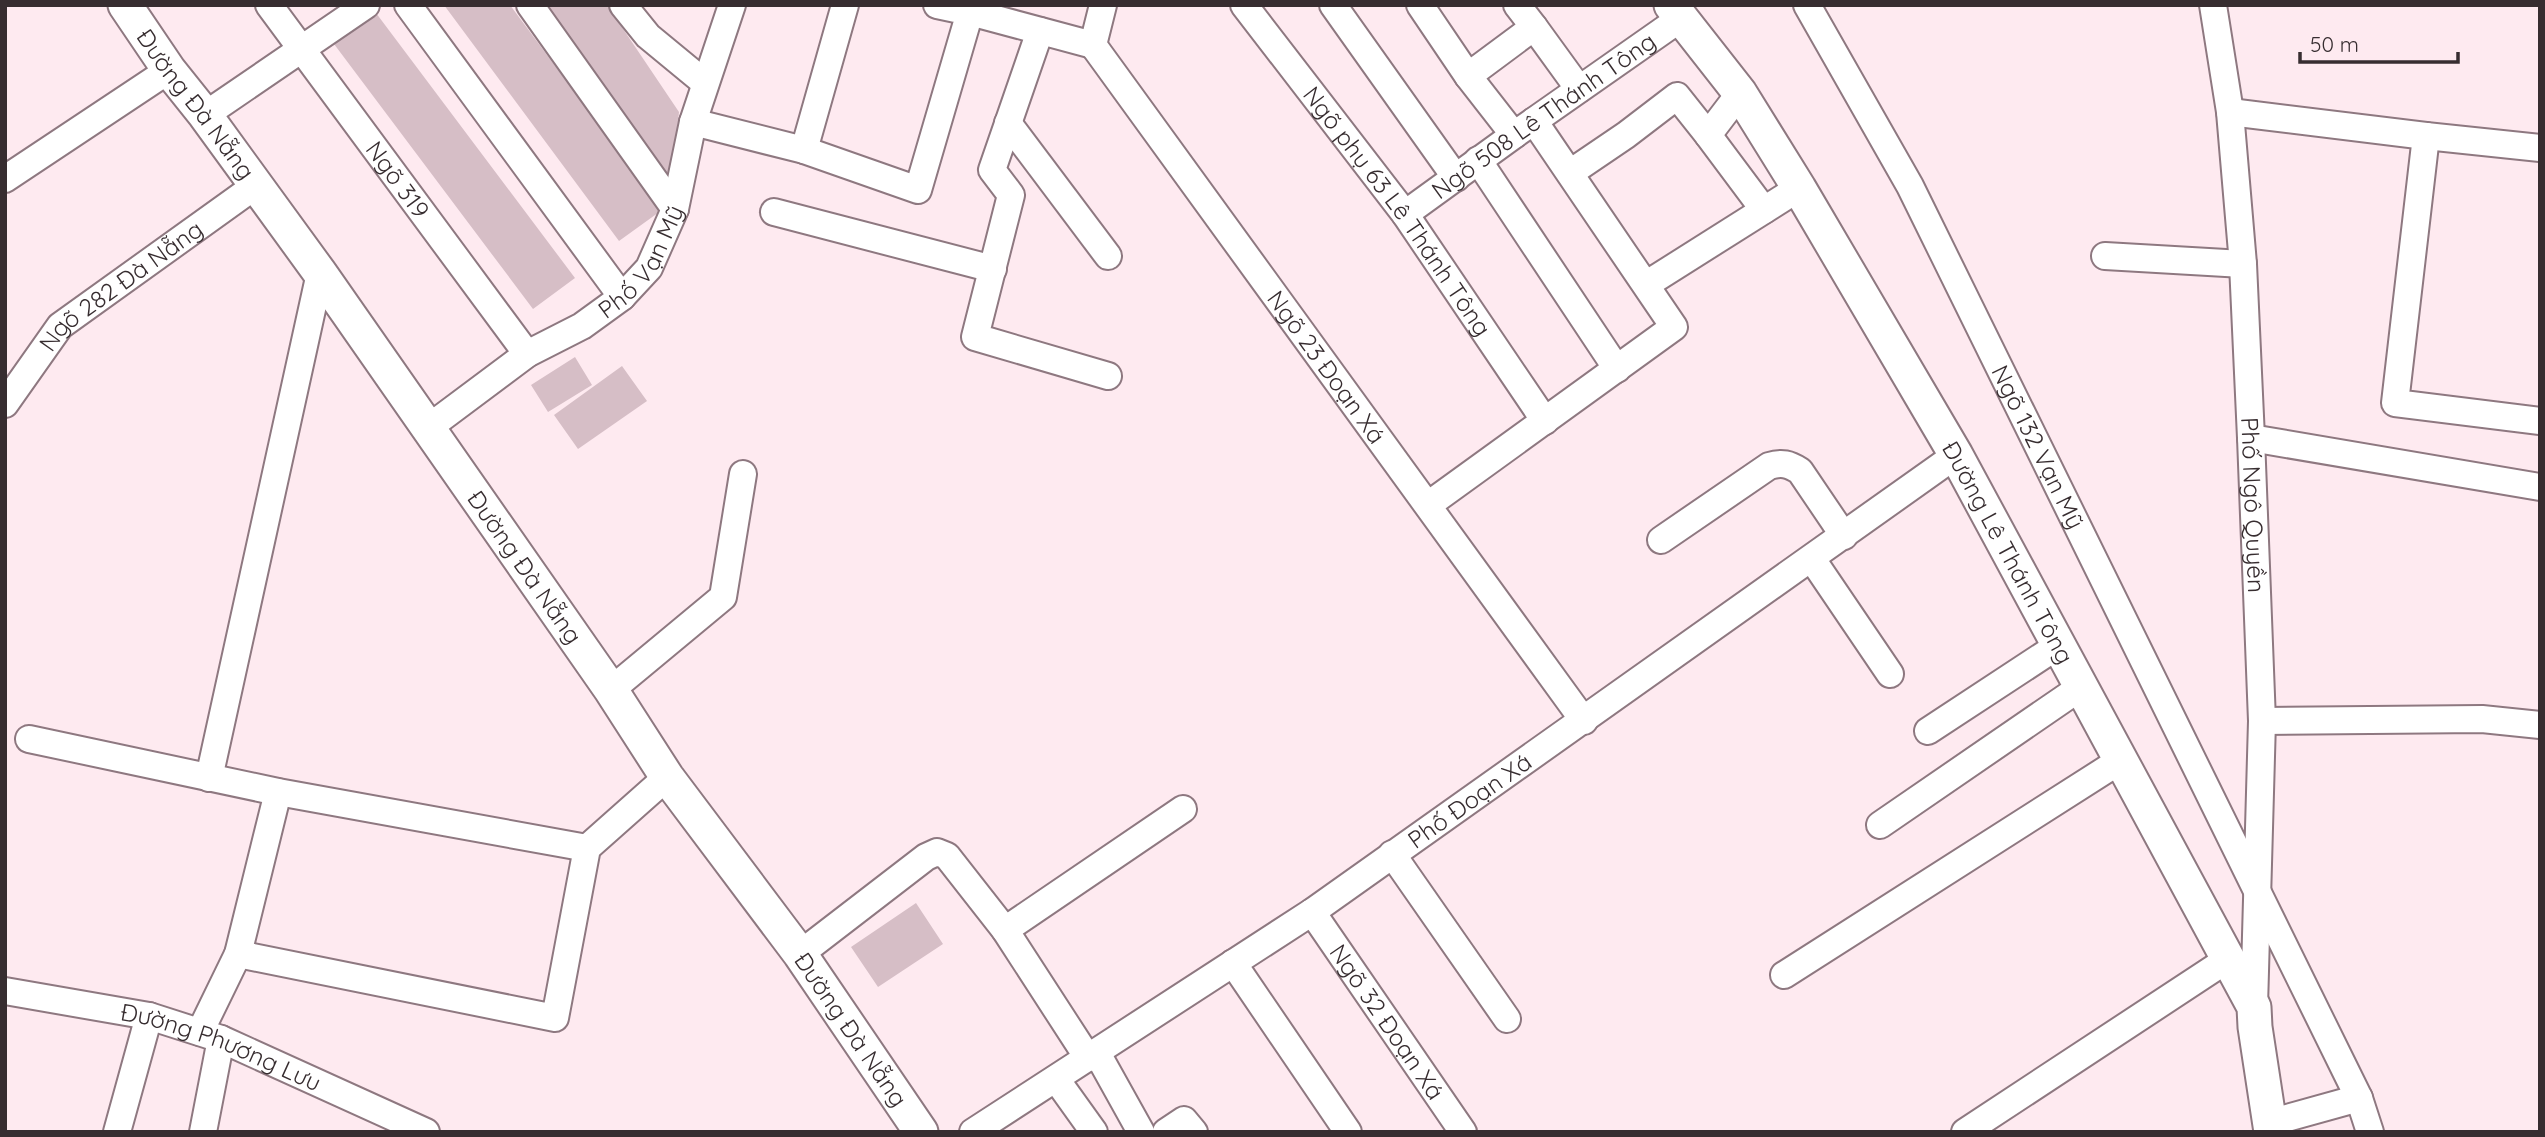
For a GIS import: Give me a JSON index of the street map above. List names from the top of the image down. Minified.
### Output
{"streets":{"main road":["Đường Đà Nẵng","Đường Lê Thánh Tông"],"street":["Ngõ 508 Lê Thánh Tông","Ngõ 319","Ngõ phụ 63 Lê Thánh Tông","Phố Vạn Mỹ","Ngõ 282 Đà Nẵng","Ngõ 23 Đoạn Xá","Ngõ 132 Vạn Mỹ","Phố Ngô Quyền","Phố Đoạn Xá","Ngõ 32 Đoạn Xá","Đường Phương Lưu"]},"crossings":[["Đường Đà Nẵng","Phố Vạn Mỹ"],["Đường Đà Nẵng","Ngõ 282 Đà Nẵng"],["Ngõ 508 Lê Thánh Tông","Ngõ phụ 63 Lê Thánh Tông"],["Ngõ 508 Lê Thánh Tông","Đường Lê Thánh Tông"],["Ngõ 319","Phố Vạn Mỹ"],["Ngõ 23 Đoạn Xá","Phố Đoạn Xá"],["Ngõ 132 Vạn Mỹ","Phố Ngô Quyền"],["Phố Ngô Quyền","Đường Lê Thánh Tông"],["Đường Lê Thánh Tông","Phố Đoạn Xá"],["Phố Đoạn Xá","Ngõ 32 Đoạn Xá"]],"scale_bar":"50 m"}
